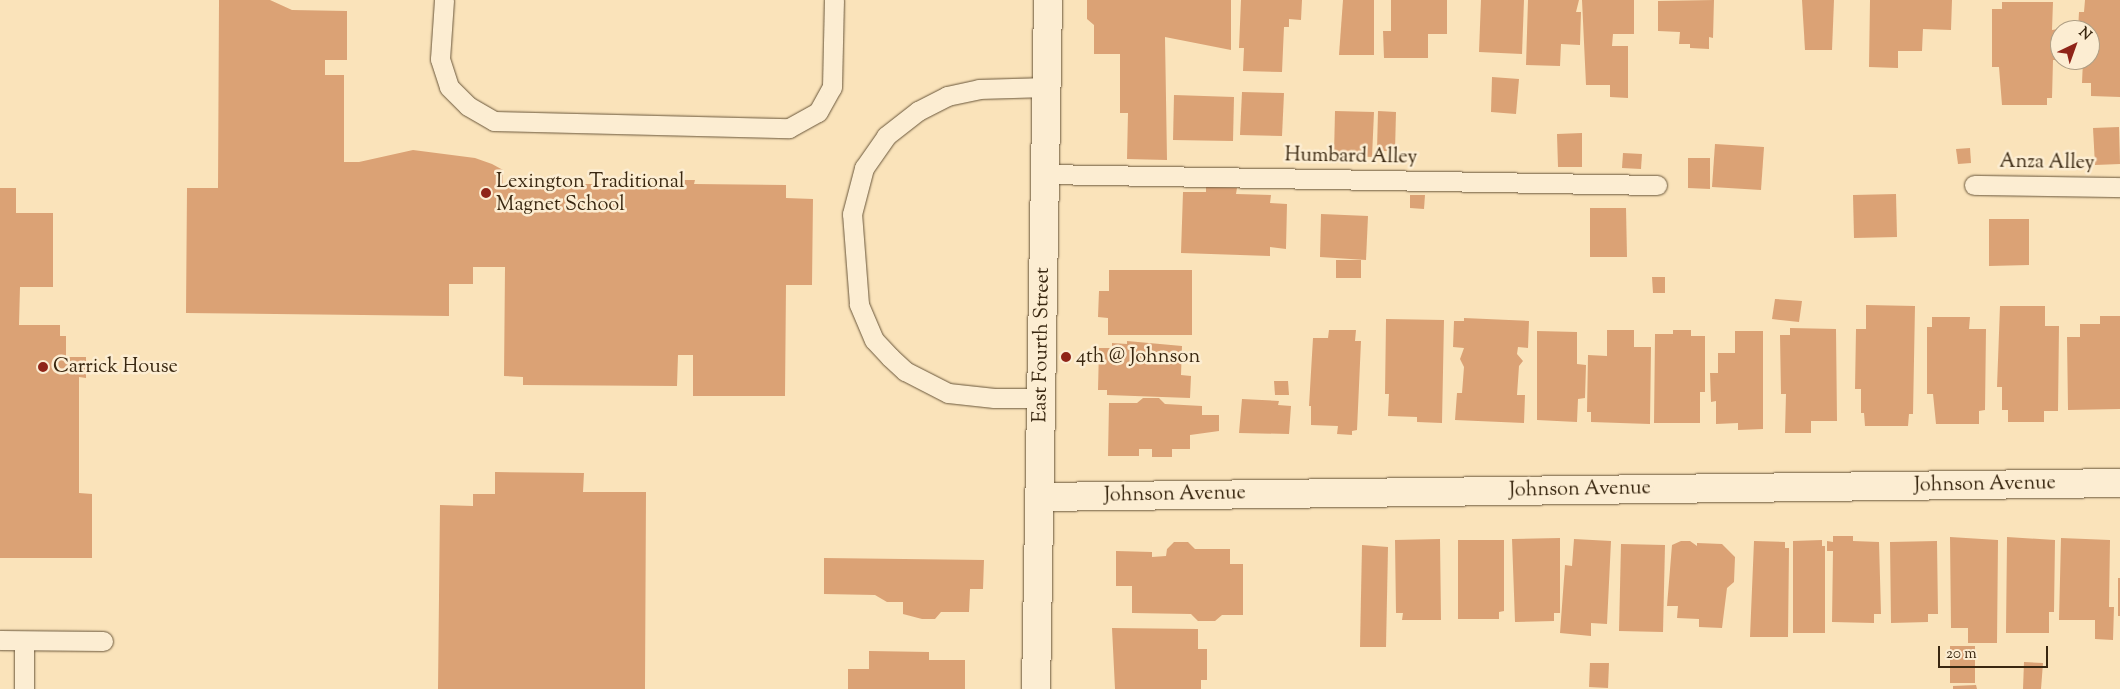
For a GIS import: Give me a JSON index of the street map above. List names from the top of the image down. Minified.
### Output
{"streets":{"street":["East Fourth Street","Johnson Avenue"],"lane":["Humbard Alley","Anza Alley"]},"crossings":[["Humbard Alley","East Fourth Street"],["East Fourth Street","Johnson Avenue"]],"places":["Lexington Traditional Magnet School","4th @ Johnson","Carrick House"],"scale_bar":"20 m","north":"top right"}
